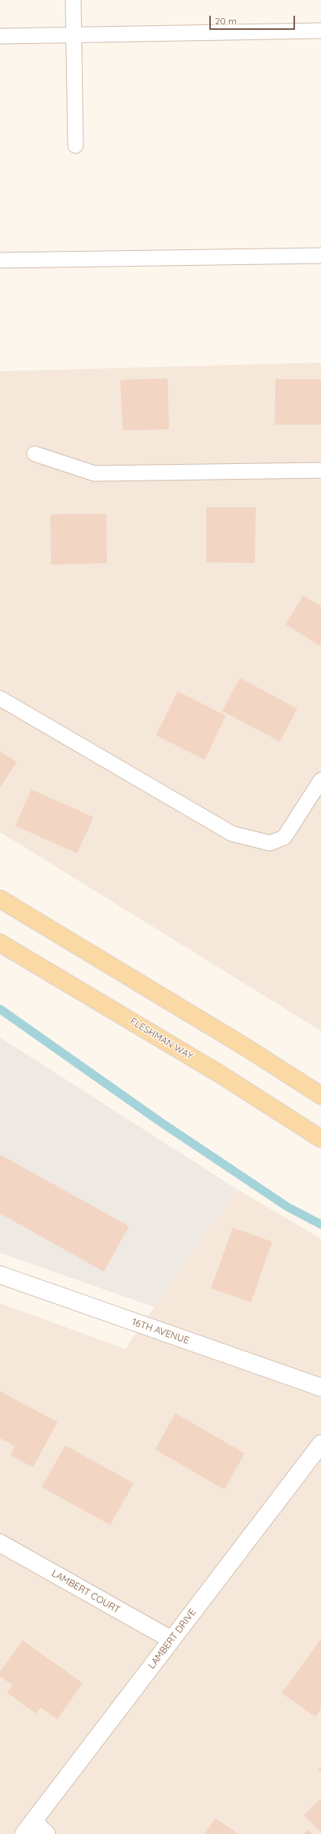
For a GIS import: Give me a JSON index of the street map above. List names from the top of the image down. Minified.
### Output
{"streets":{"main road":["FLESHMAN WAY"],"street":["16TH AVENUE","LAMBERT COURT","LAMBERT DRIVE"]},"crossings":[["LAMBERT COURT","LAMBERT DRIVE"]],"scale_bar":"20 m"}
